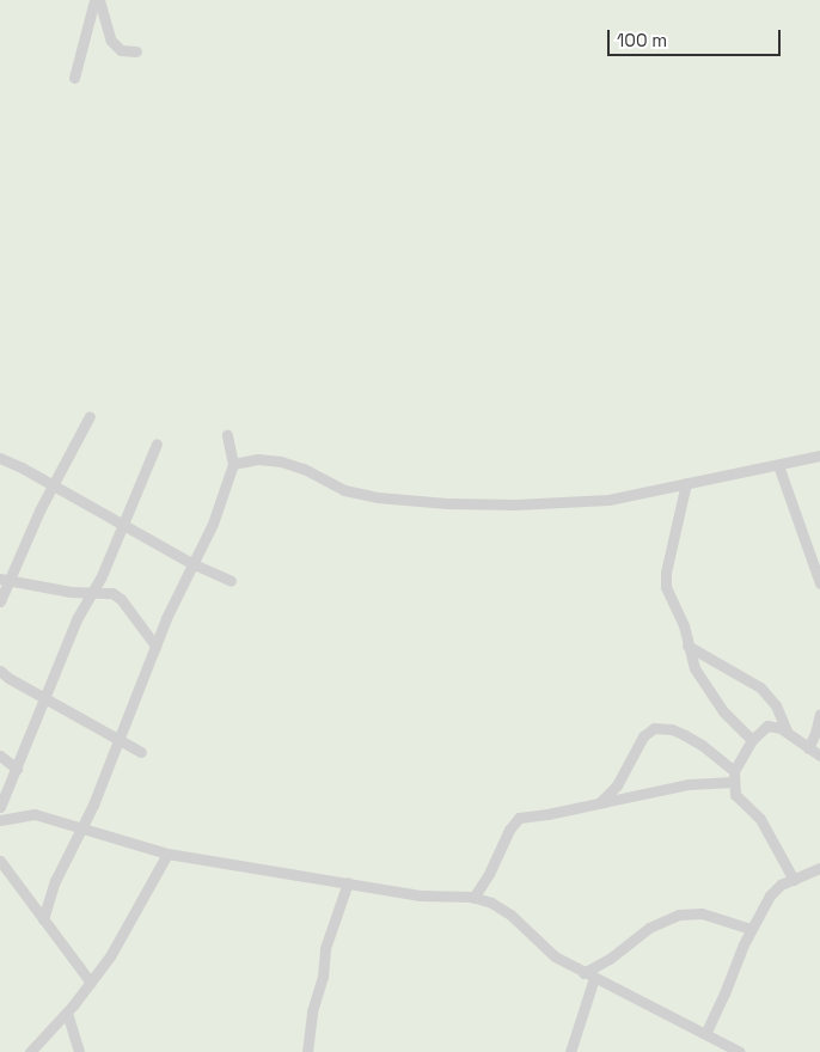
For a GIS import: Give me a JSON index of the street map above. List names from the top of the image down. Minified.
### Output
{"scale_bar":"100 m"}
